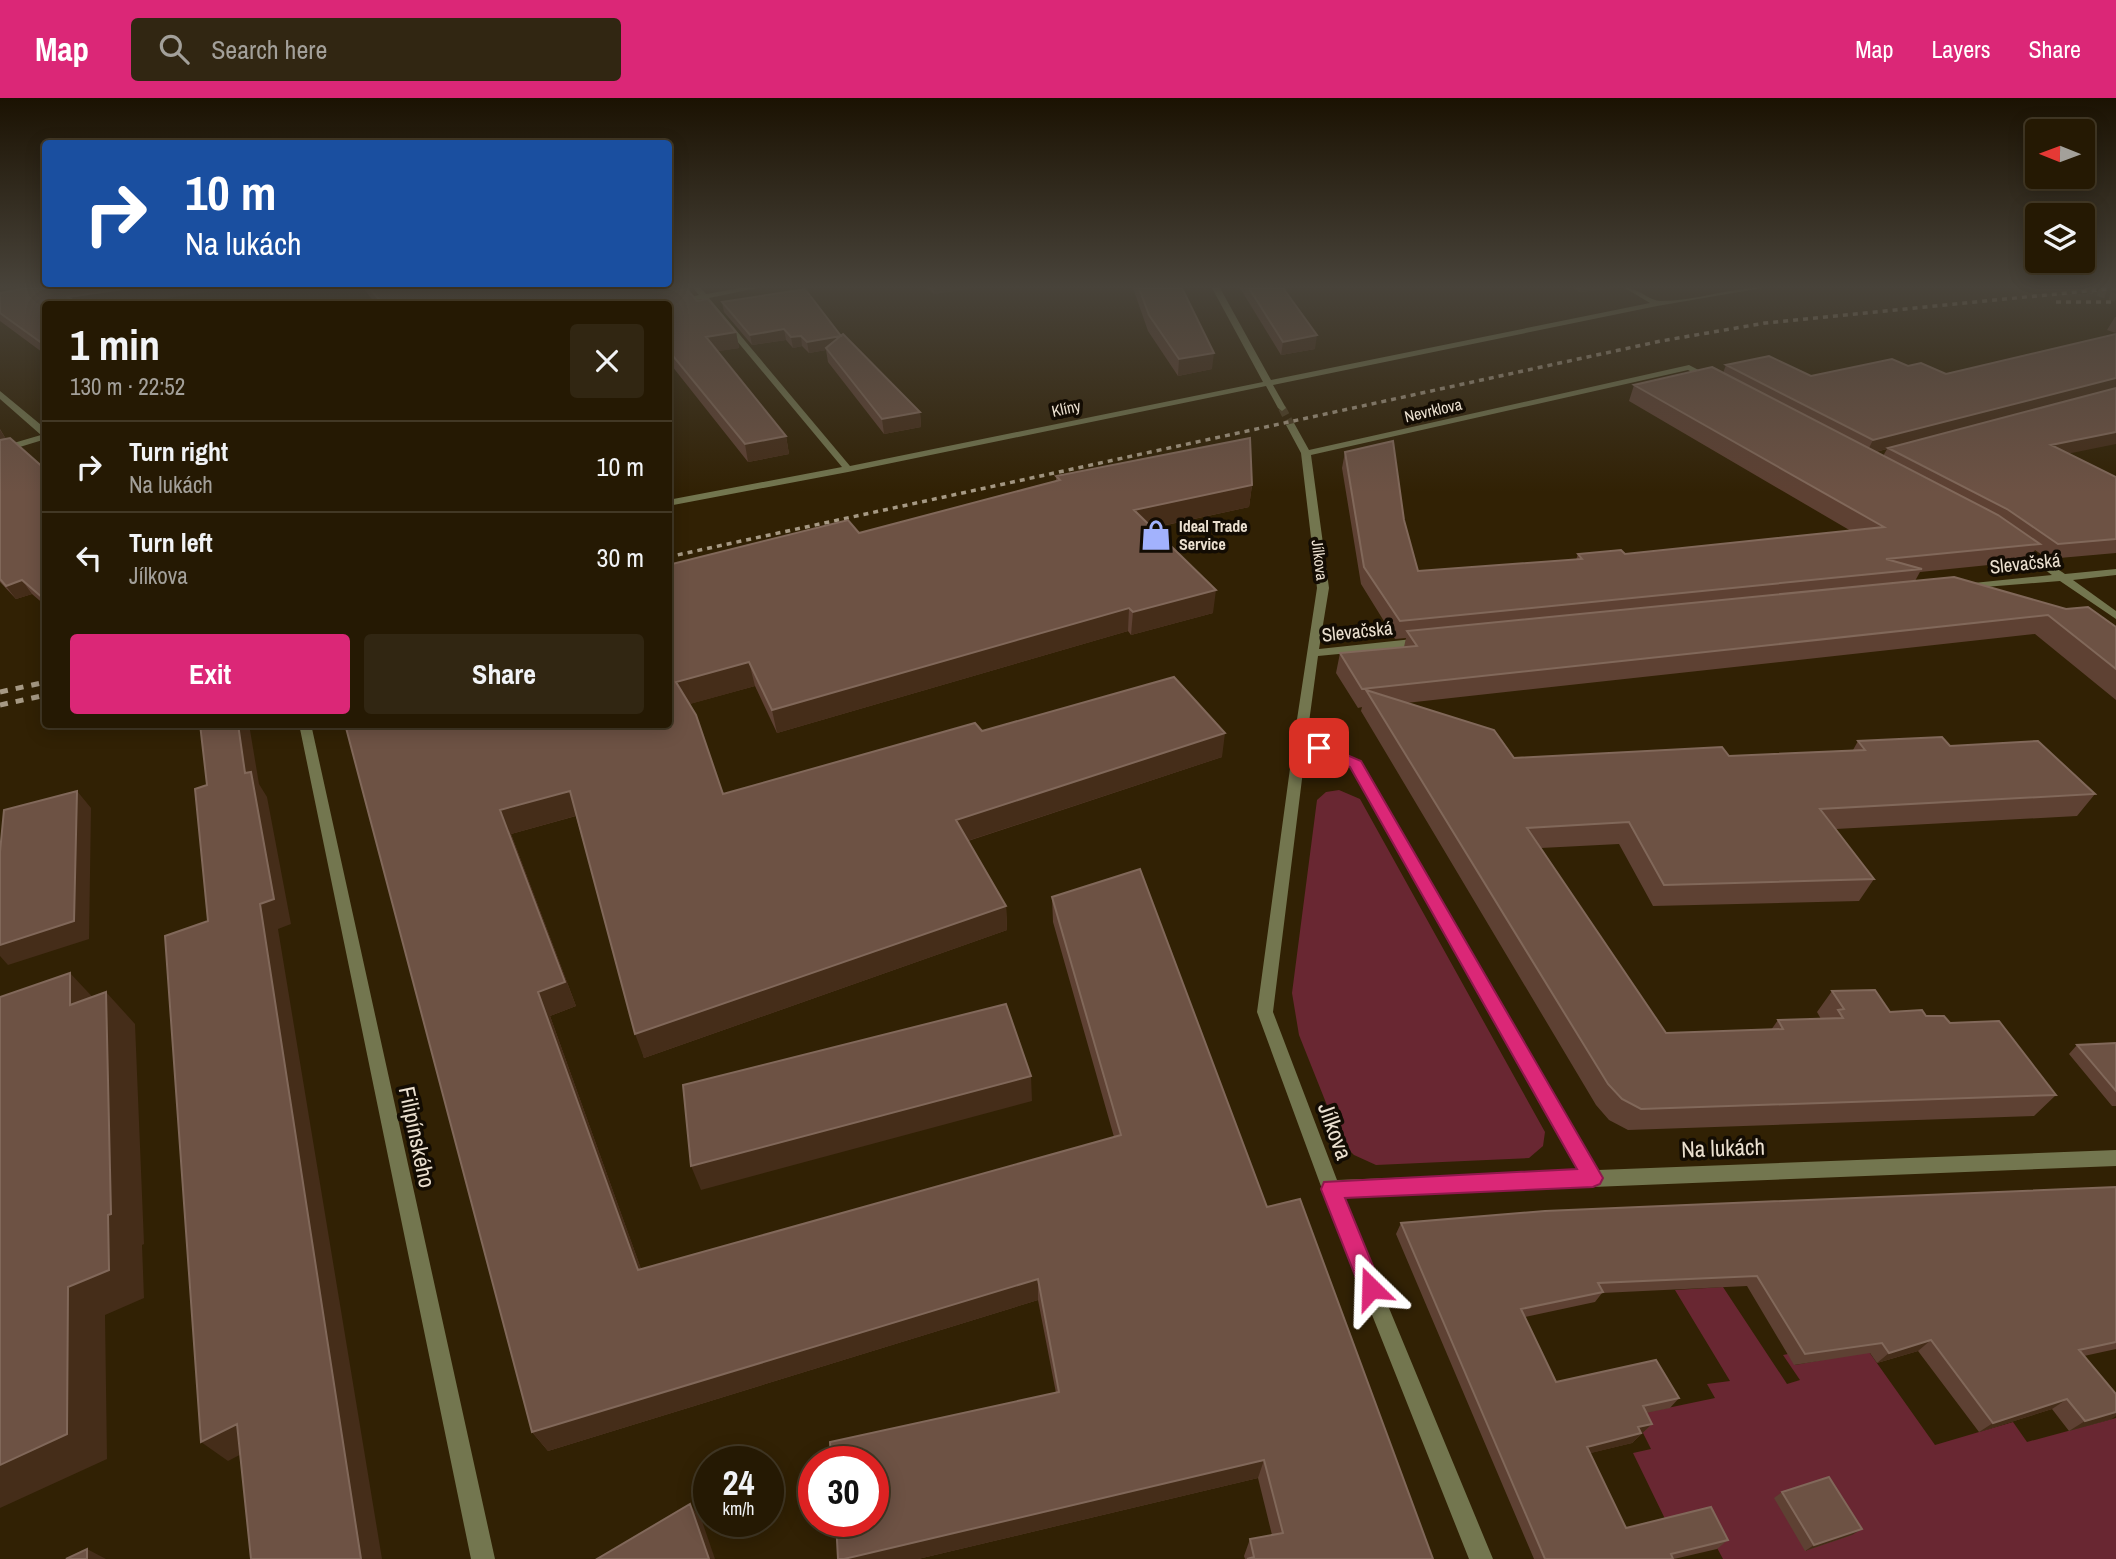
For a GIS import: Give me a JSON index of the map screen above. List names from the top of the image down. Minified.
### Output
{"streets":{"street":["Klíny","Nevrklova","Jílkova","Slevačská","Filipínského","Na lukách"]},"crossings":[["Nevrklova","Jílkova"],["Jílkova","Slevačská"],["Jílkova","Na lukách"]],"places":{"shop":["Ideal Trade Service"]},"north":"left","page":{"header":"Map","search":"Search here","nav":["Map","Layers","Share"],"turn":["10 m","Na lukách"],"heading":["1 min","130 m · 22:52"],"list":[{"name":"Turn right","note":"Na lukách","value":"10 m"},{"name":"Turn left","note":"Jílkova","value":"30 m"}],"buttons":["Exit","Share"],"speed":"24 km/h","limit":"30"}}
